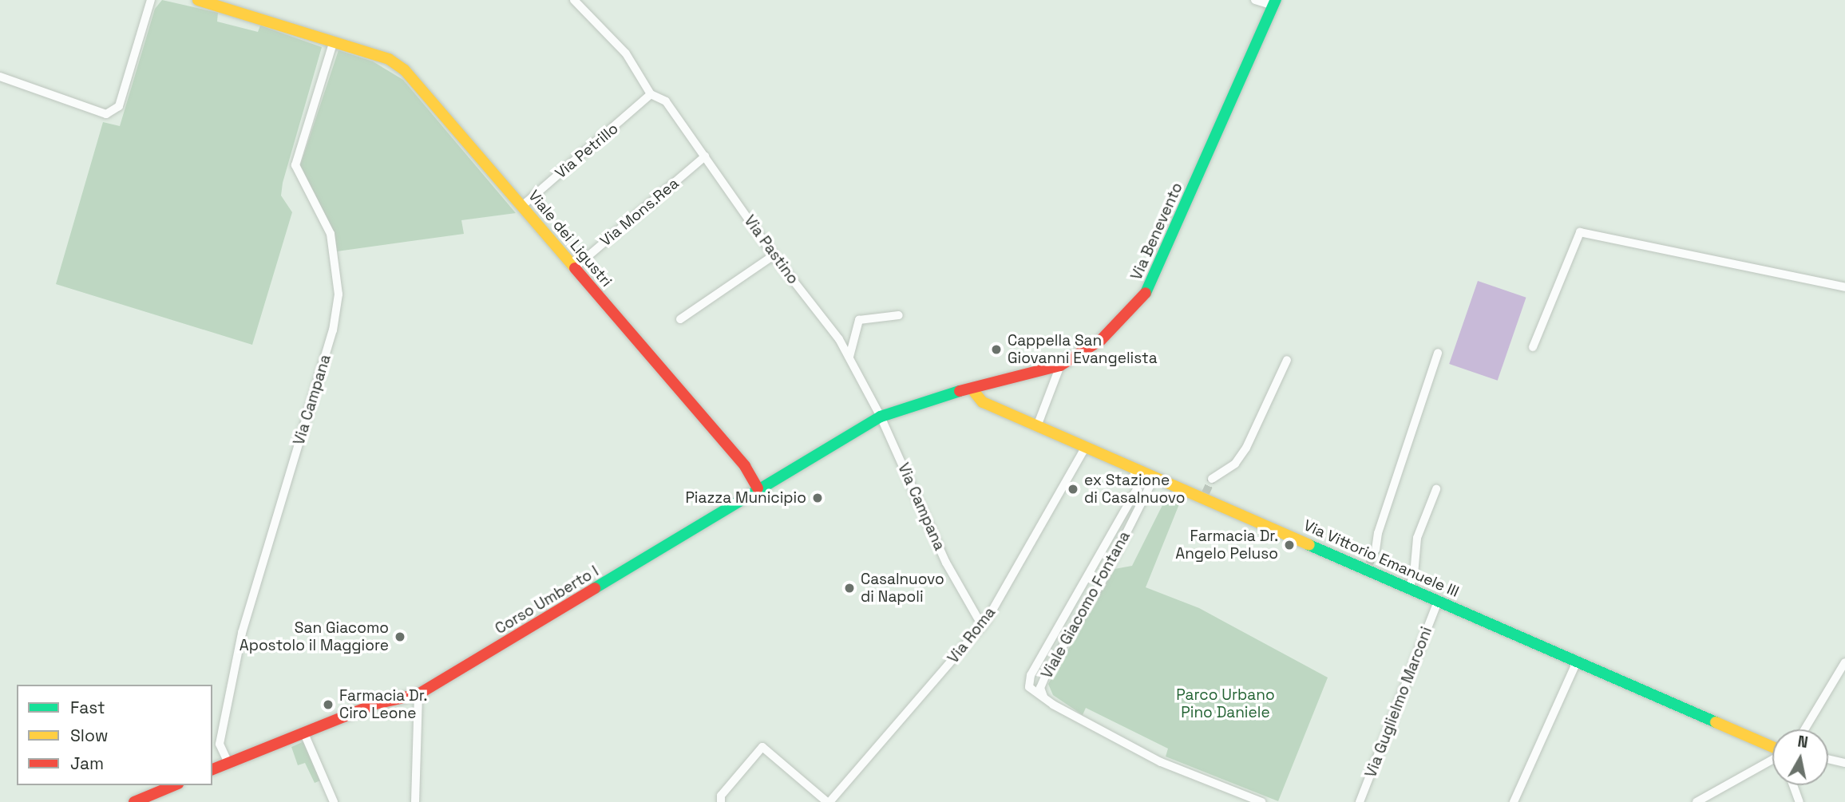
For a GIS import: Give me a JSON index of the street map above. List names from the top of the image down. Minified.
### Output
{"streets":{"street":["Via Petrillo","Via Mons.Rea","Via Benevento","Viale dei Ligustri","Via Pastino","Via Campana","Via Vittorio Emanuele III","Corso Umberto I","Viale Giacomo Fontana","Via Roma","Via Guglielmo Marconi"]},"crossings":[["Via Petrillo","Viale dei Ligustri"],["Via Petrillo","Via Pastino"],["Via Mons.Rea","Viale dei Ligustri"],["Via Mons.Rea","Via Pastino"],["Via Benevento","Via Pastino"],["Via Benevento","Via Campana"],["Via Benevento","Via Vittorio Emanuele III"],["Via Benevento","Corso Umberto I"],["Viale dei Ligustri","Via Campana"],["Viale dei Ligustri","Corso Umberto I"],["Via Pastino","Via Campana"],["Via Pastino","Corso Umberto I"],["Via Campana","Corso Umberto I"],["Via Campana","Via Roma"],["Via Vittorio Emanuele III","Viale Giacomo Fontana"],["Via Vittorio Emanuele III","Via Roma"],["Via Vittorio Emanuele III","Via Guglielmo Marconi"]],"parks":["Parco Urbano Pino Daniele"],"places":["Cappella San Giovanni Evangelista","ex Stazione di Casalnuovo","Piazza Municipio","Farmacia Dr. Angelo Peluso","Casalnuovo di Napoli","San Giacomo Apostolo il Maggiore","Farmacia Dr. Ciro Leone"],"legend":["Fast","Slow","Jam"],"north":"top"}
